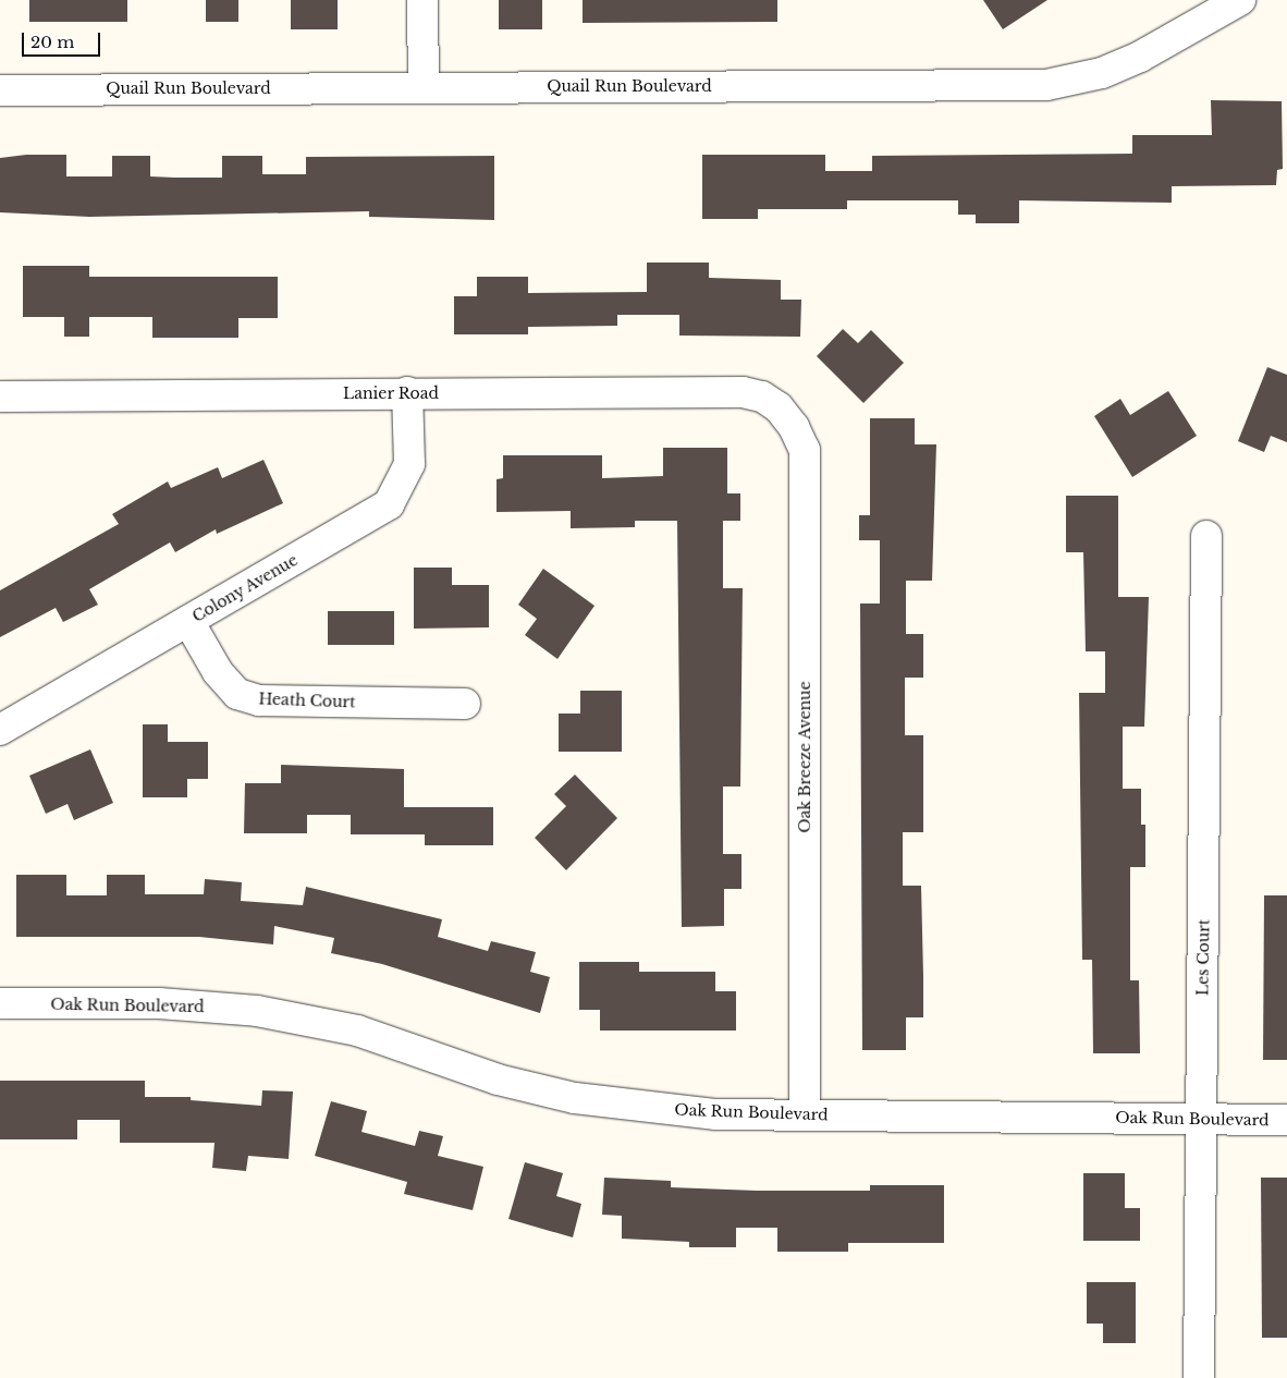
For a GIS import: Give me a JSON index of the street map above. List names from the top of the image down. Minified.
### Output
{"streets":{"street":["Quail Run Boulevard","Lanier Road","Colony Avenue","Heath Court","Oak Breeze Avenue","Les Court","Oak Run Boulevard"]},"crossings":[["Lanier Road","Colony Avenue"],["Lanier Road","Oak Breeze Avenue"],["Colony Avenue","Heath Court"],["Oak Breeze Avenue","Oak Run Boulevard"],["Les Court","Oak Run Boulevard"]],"scale_bar":"20 m"}
